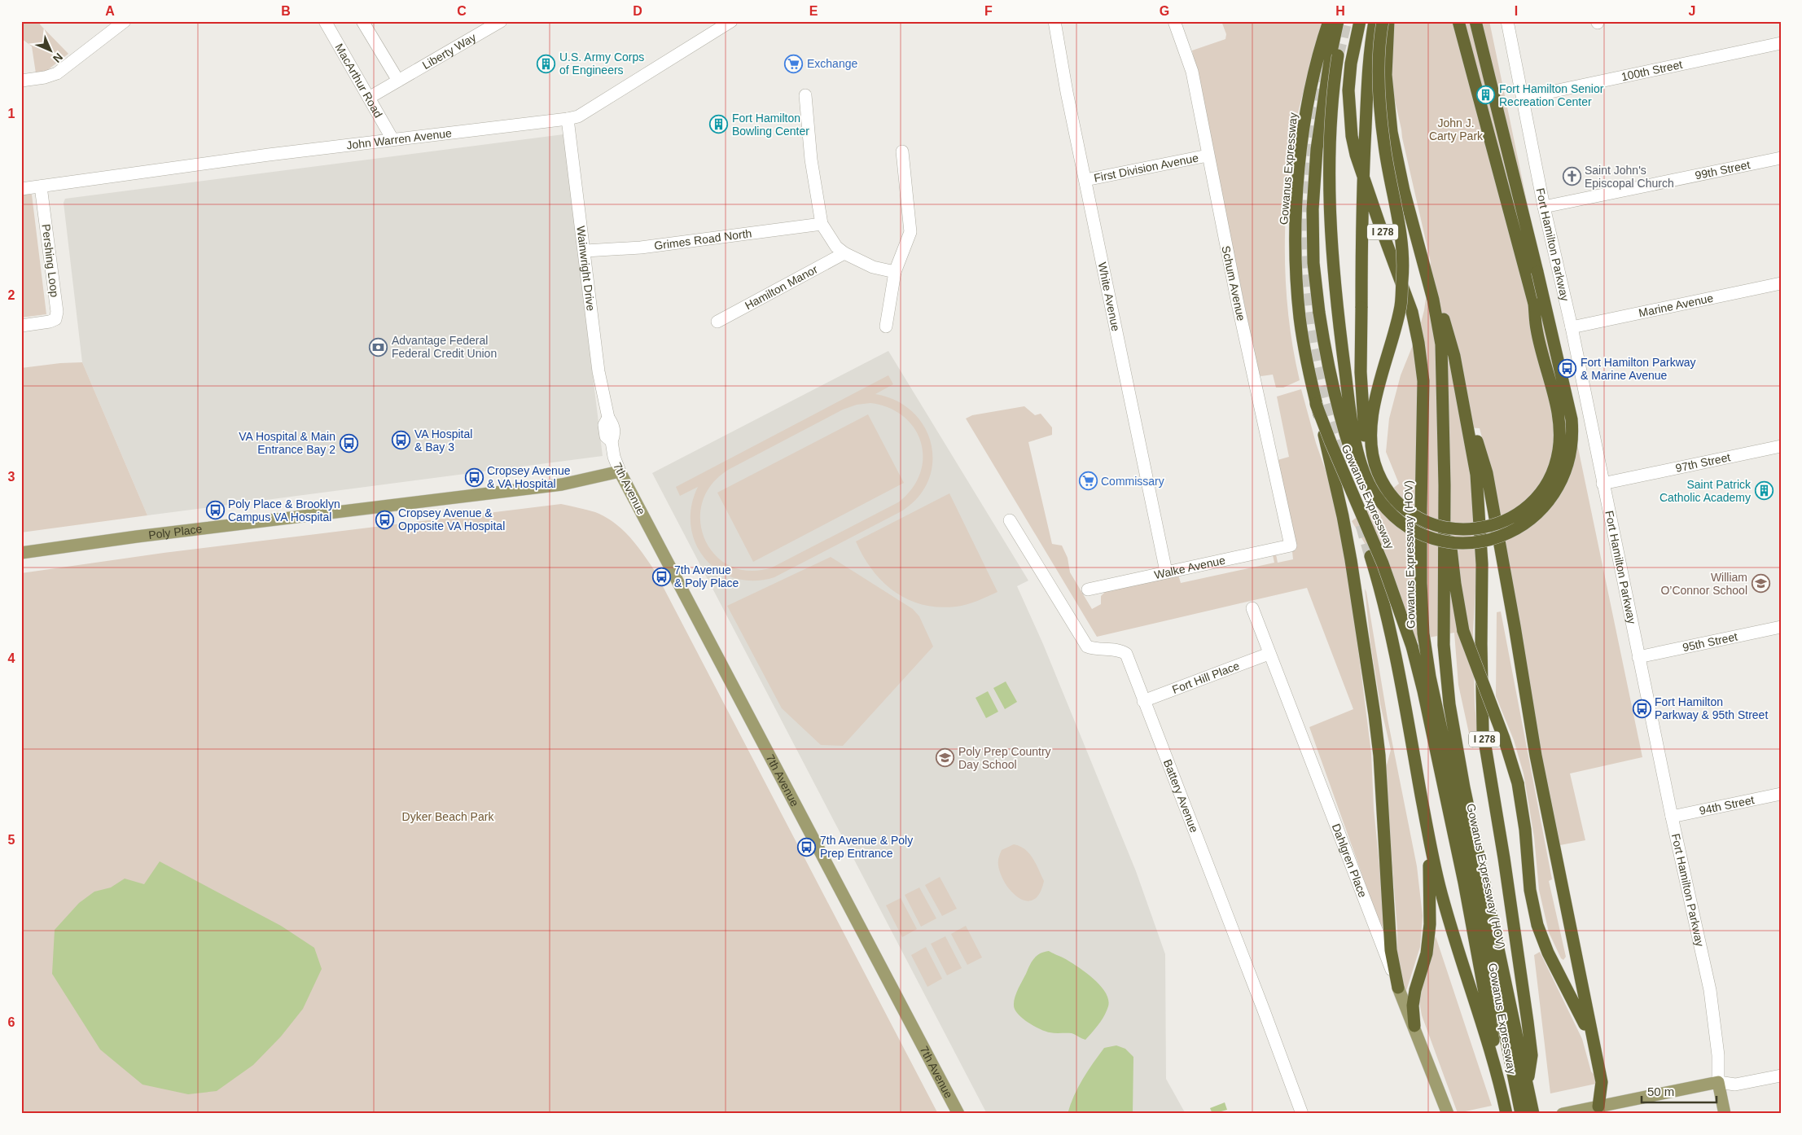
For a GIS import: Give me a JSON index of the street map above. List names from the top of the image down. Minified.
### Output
{"streets":{"highway":["Gowanus Expressway","I 278","Gowanus Expressway (HOV)"],"main road":["Fort Hamilton Parkway","7th Avenue","Poly Place","Dahlgren Place"],"street":["Liberty Way","100th Street","MacArthur Road","John Warren Avenue","First Division Avenue","99th Street","Grimes Road North","Pershing Loop","Wainwright Drive","Schum Avenue","Hamilton Manor","White Avenue","Marine Avenue","97th Street","Walke Avenue","95th Street","Fort Hill Place","Battery Avenue","94th Street"]},"crossings":[["Liberty Way","MacArthur Road"],["100th Street","Fort Hamilton Parkway"],["MacArthur Road","John Warren Avenue"],["John Warren Avenue","Pershing Loop"],["John Warren Avenue","Wainwright Drive"],["First Division Avenue","Schum Avenue"],["First Division Avenue","White Avenue"],["99th Street","Fort Hamilton Parkway"],["Grimes Road North","Wainwright Drive"],["Fort Hamilton Parkway","Marine Avenue"],["Fort Hamilton Parkway","97th Street"],["Fort Hamilton Parkway","95th Street"],["Fort Hamilton Parkway","94th Street"],["Wainwright Drive","7th Avenue"],["Schum Avenue","Walke Avenue"],["White Avenue","Walke Avenue"],["7th Avenue","Poly Place"],["Fort Hill Place","Battery Avenue"],["Fort Hill Place","Dahlgren Place"]],"parks":["John J. Carty Park","Dyker Beach Park"],"places":{"building":["U.S. Army Corps of Engineers","Fort Hamilton Senior Recreation Center","Fort Hamilton Bowling Center","Saint Patrick Catholic Academy"],"supermarket":["Exchange","Commissary"],"church":["Saint John's Episcopal Church"],"bank":["Advantage Federal Federal Credit Union"],"bus stop":["Fort Hamilton Parkway & Marine Avenue","VA Hospital & Bay 3","VA Hospital & Main Entrance Bay 2","Cropsey Avenue & VA Hospital","Poly Place & Brooklyn Campus VA Hospital","Cropsey Avenue & Opposite VA Hospital","7th Avenue & Poly Place","Fort Hamilton Parkway & 95th Street","7th Avenue & Poly Prep Entrance"],"school or university":["William O’Connor School","Poly Prep Country Day School"]},"scale_bar":"50 m","north":"bottom right","grid":{"columns":["A","B","C","D","E","F","G","H","I","J"],"rows":["1","2","3","4","5","6"]}}
